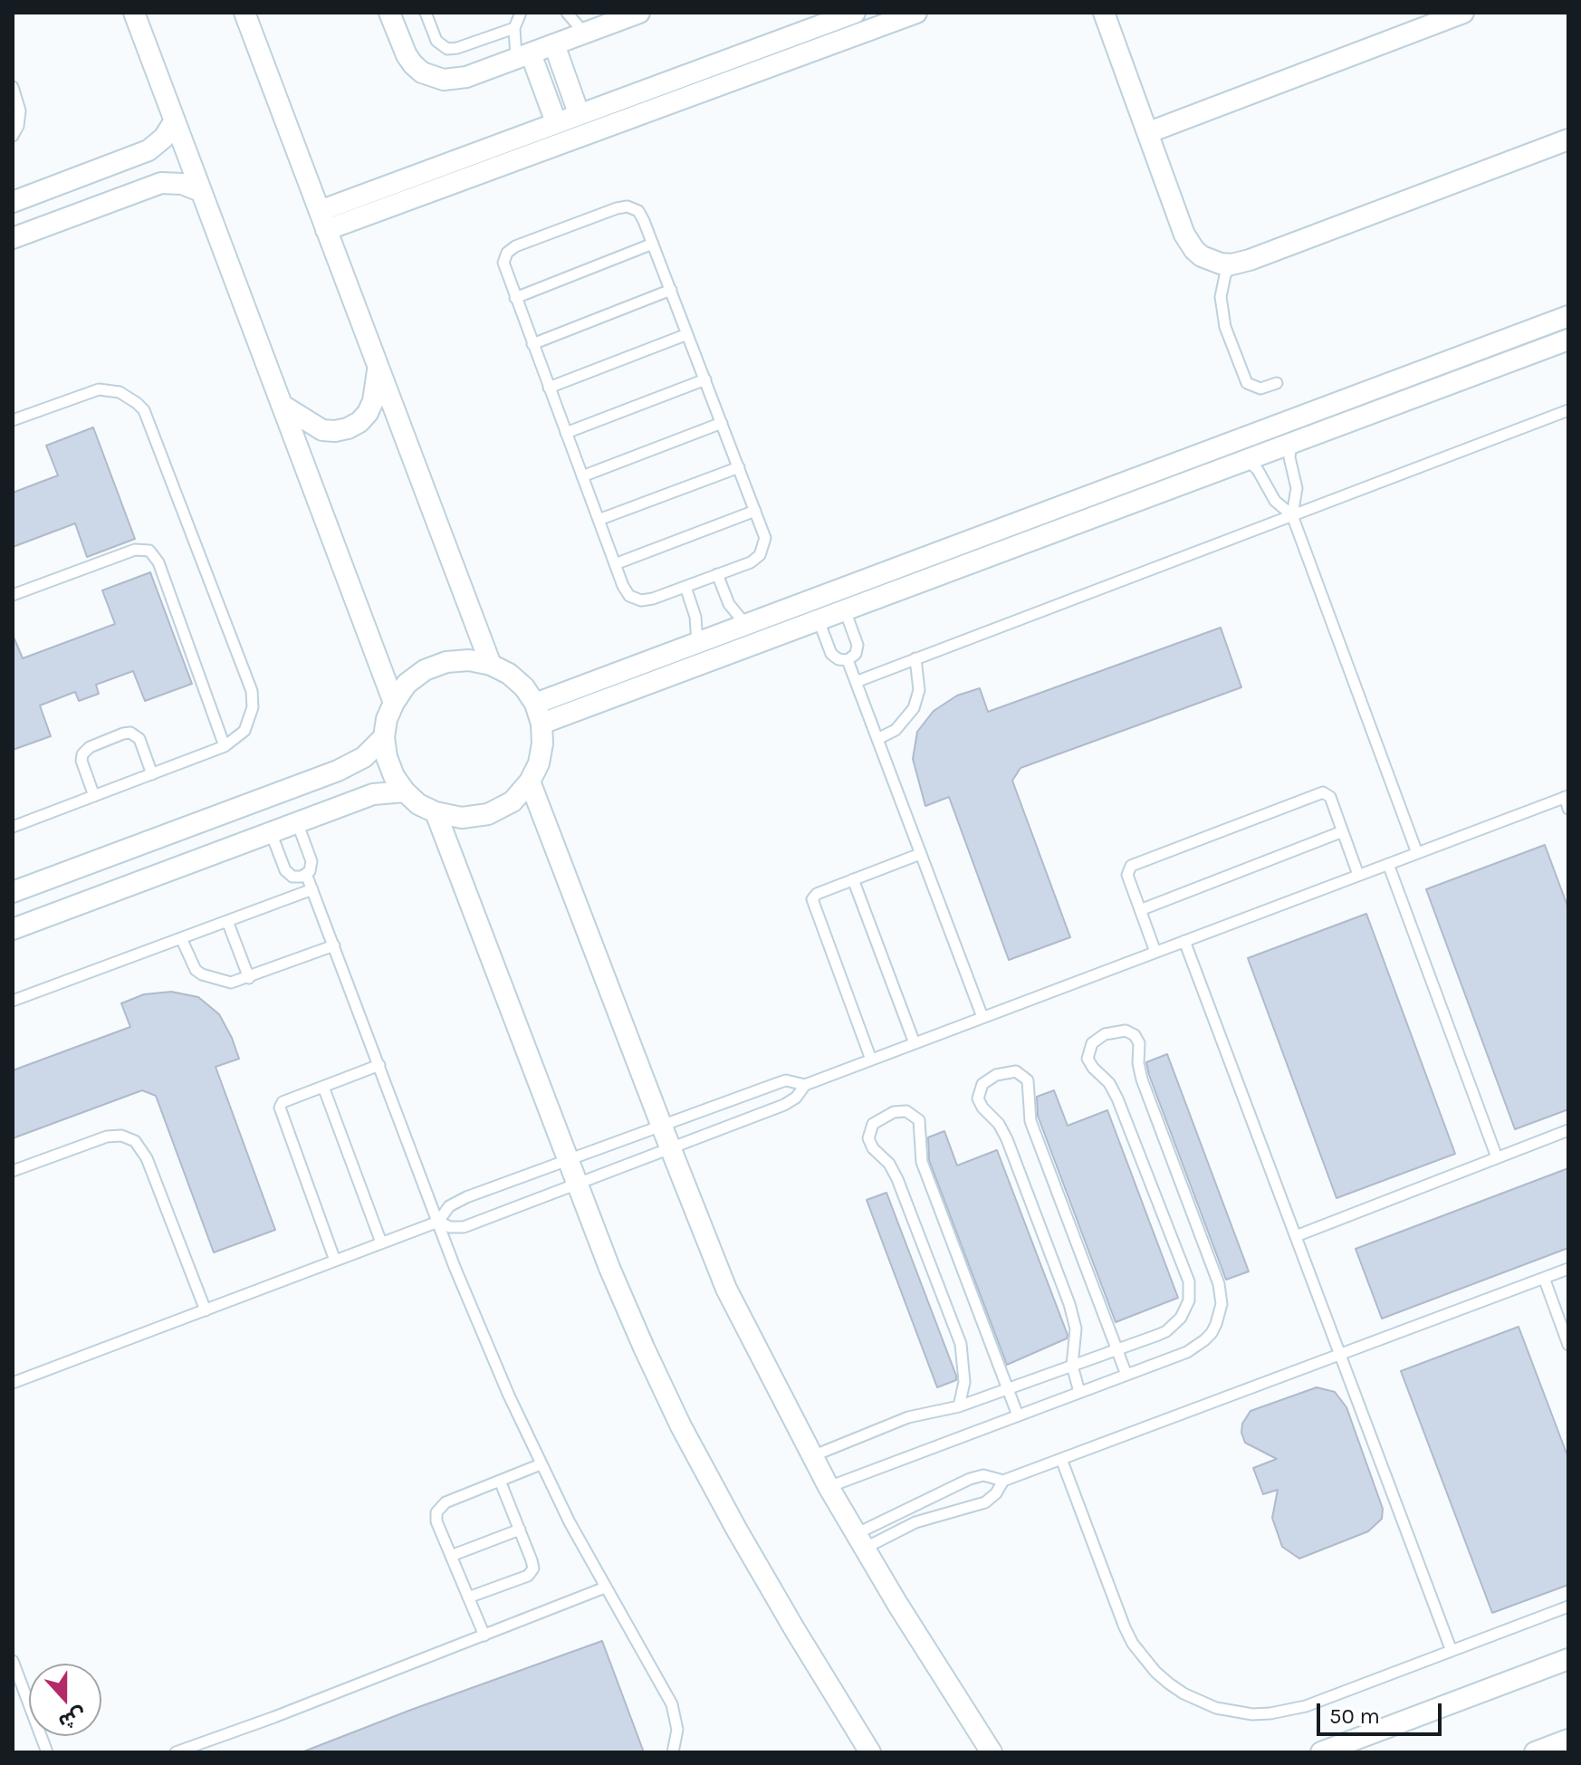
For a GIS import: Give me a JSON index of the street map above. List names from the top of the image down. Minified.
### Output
{"scale_bar":"50 m","north":"bottom"}
